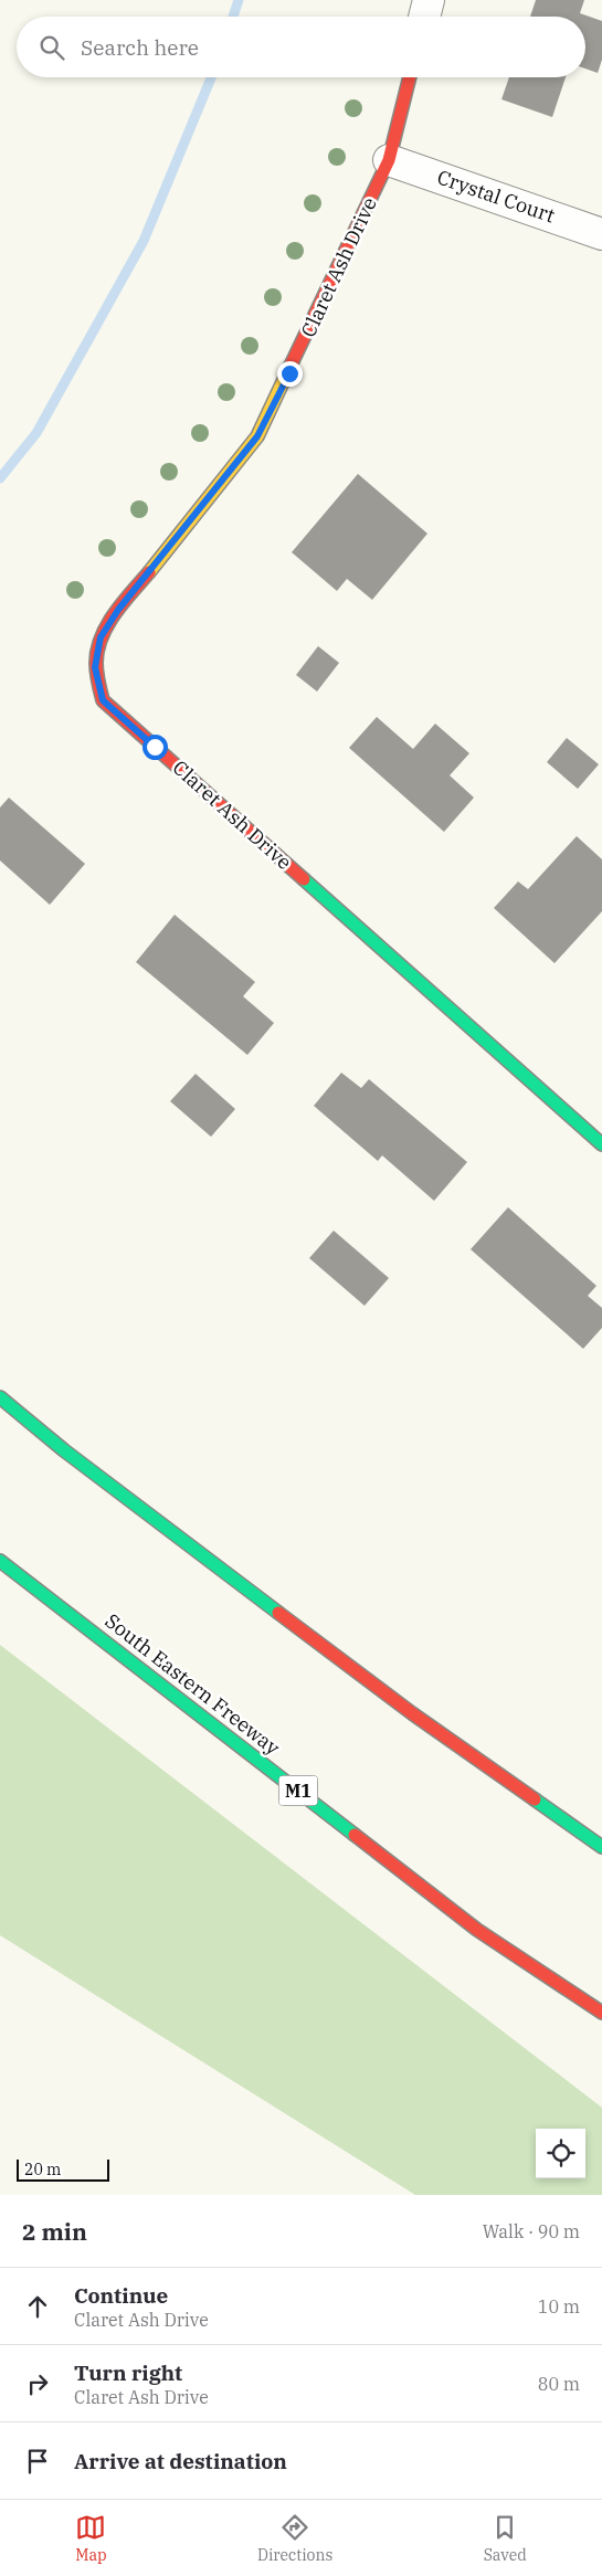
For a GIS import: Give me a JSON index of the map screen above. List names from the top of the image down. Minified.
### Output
{"streets":{"main road":["Claret Ash Drive","South Eastern Freeway","M1"],"street":["Crystal Court"]},"crossings":[["Crystal Court","Claret Ash Drive"]],"scale_bar":"20 m","page":{"search":"Search here","scale":"20 m","heading":["2 min","Walk · 90 m"],"list":[["Continue","Claret Ash Drive","10 m"],["Turn right","Claret Ash Drive","80 m"],"Arrive at destination"],"nav":["Map","Directions","Saved"]}}
